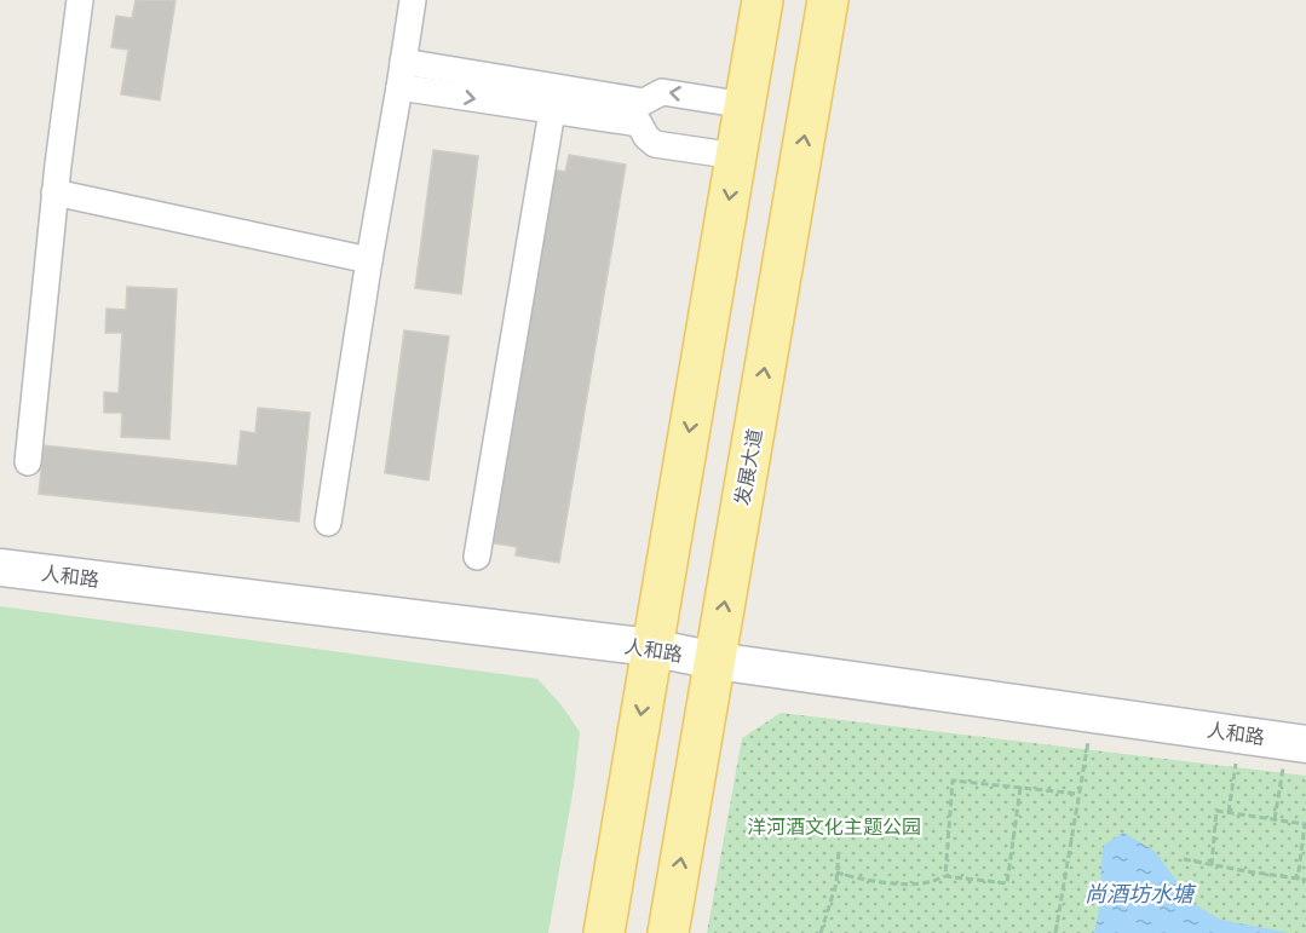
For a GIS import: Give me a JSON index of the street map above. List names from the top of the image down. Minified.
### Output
{"streets":{"main road":["发展大道"],"street":["人和路"]},"crossings":[["发展大道","人和路"]],"water":["尚酒坊水塘"],"parks":["洋河酒文化主题公园"]}
